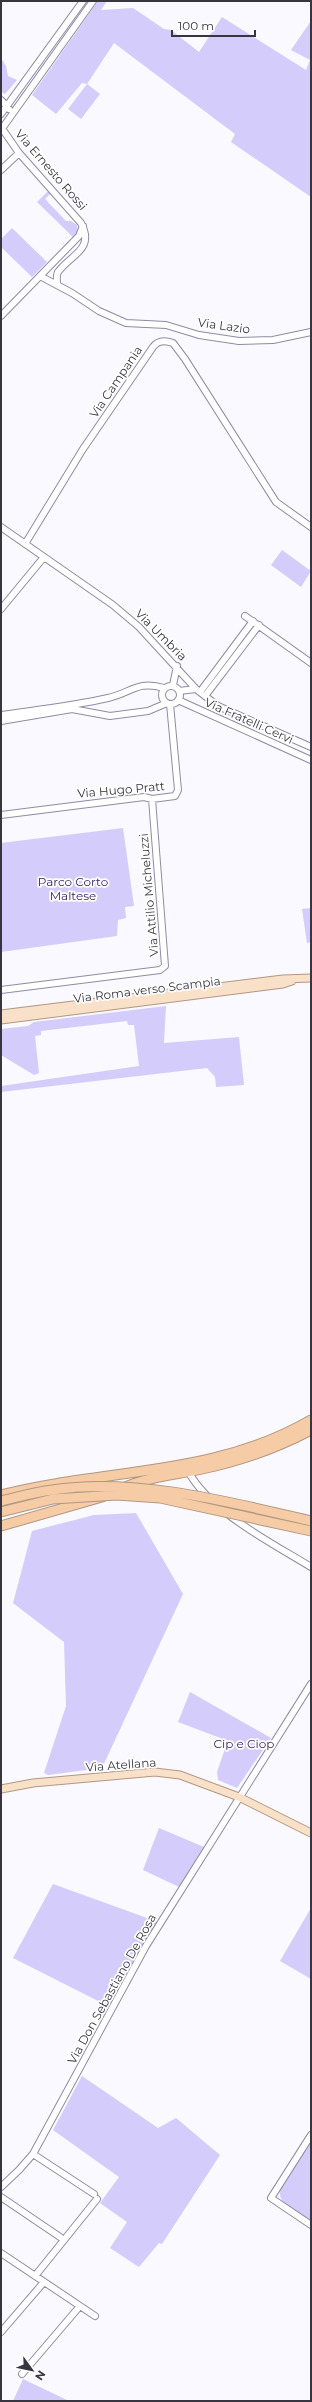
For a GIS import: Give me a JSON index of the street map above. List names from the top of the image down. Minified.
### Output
{"streets":{"main road":["Via Roma verso Scampia","Via Atellana"],"street":["Via Ernesto Rossi","Via Lazio","Via Campania","Via Umbria","Via Fratelli Cervi","Via Hugo Pratt","Via Attilio Micheluzzi","Via Don Sebastiano De Rosa"]},"crossings":[["Via Ernesto Rossi","Via Lazio"],["Via Campania","Via Umbria"],["Via Umbria","Via Fratelli Cervi"],["Via Fratelli Cervi","Via Hugo Pratt"],["Via Hugo Pratt","Via Attilio Micheluzzi"],["Via Atellana","Via Don Sebastiano De Rosa"]],"parks":["Parco Corto Maltese","Cip e Ciop"],"scale_bar":"100 m","north":"bottom right"}
